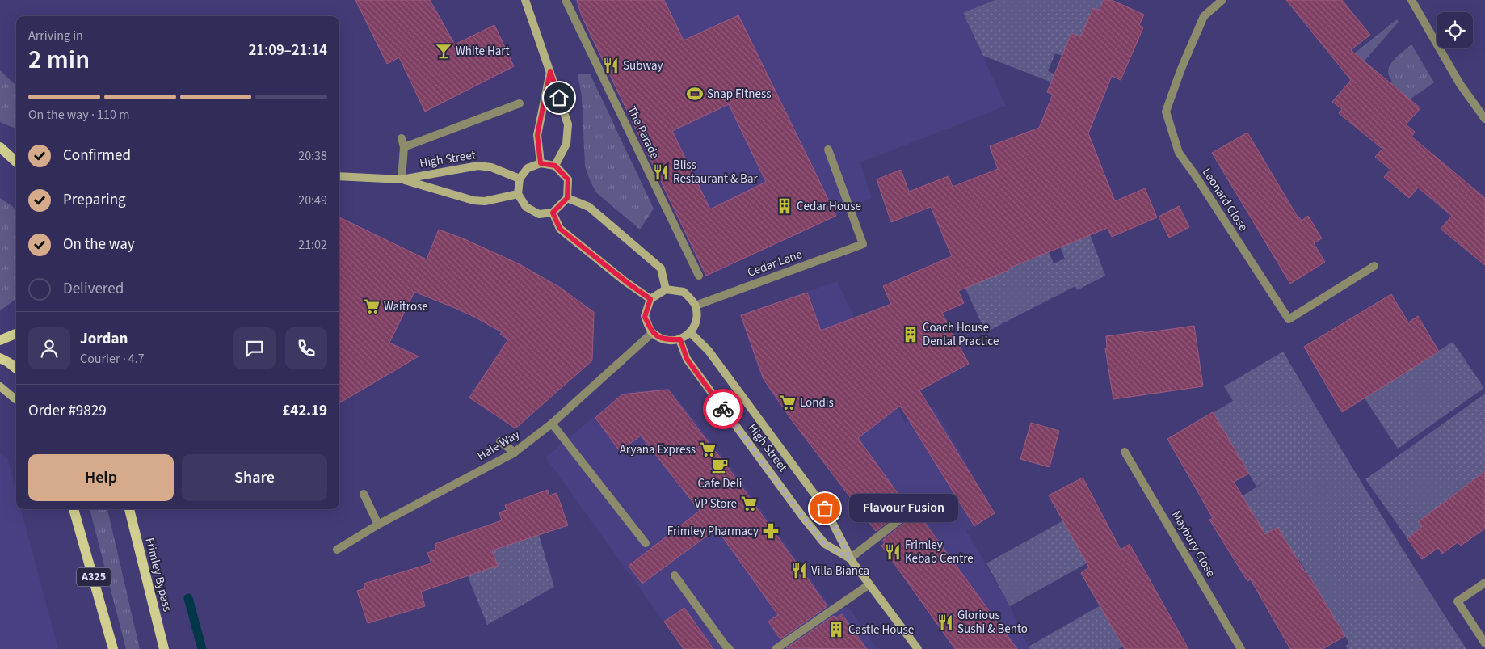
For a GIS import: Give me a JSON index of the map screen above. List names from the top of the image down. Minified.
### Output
{"streets":{"main road":["Frimley Bypass","A325"],"street":["The Parade","High Street","Leonard Close","Cedar Lane","Hale Way","Maybury Close"]},"crossings":[["High Street","Cedar Lane"],["High Street","Hale Way"],["Cedar Lane","Hale Way"]],"places":{"bar":["White Hart"],"restaurant":["Subway","Bliss Restaurant & Bar","Frimley Kebab Centre","Villa Bianca","Glorious Sushi & Bento"],"sports":["Snap Fitness"],"building":["Cedar House","Coach House Dental Practice","Castle House"],"supermarket":["Waitrose","Londis","Aryana Express","VP Store"],"cafe":["Cafe Deli"],"other":["Flavour Fusion"],"pharmacy":["Frimley Pharmacy"]},"page":{"heading":["2 min","Arriving in","21:09–21:14"],"panel":["Jordan","Courier · 4.7","Order #9829","£42.19"],"bar":"On the way · 110 m","list":[["Confirmed","20:38"],["Preparing","20:49"],["On the way","21:02"],"Delivered"],"buttons":["Help","Share"],"bubble":"Flavour Fusion"}}
